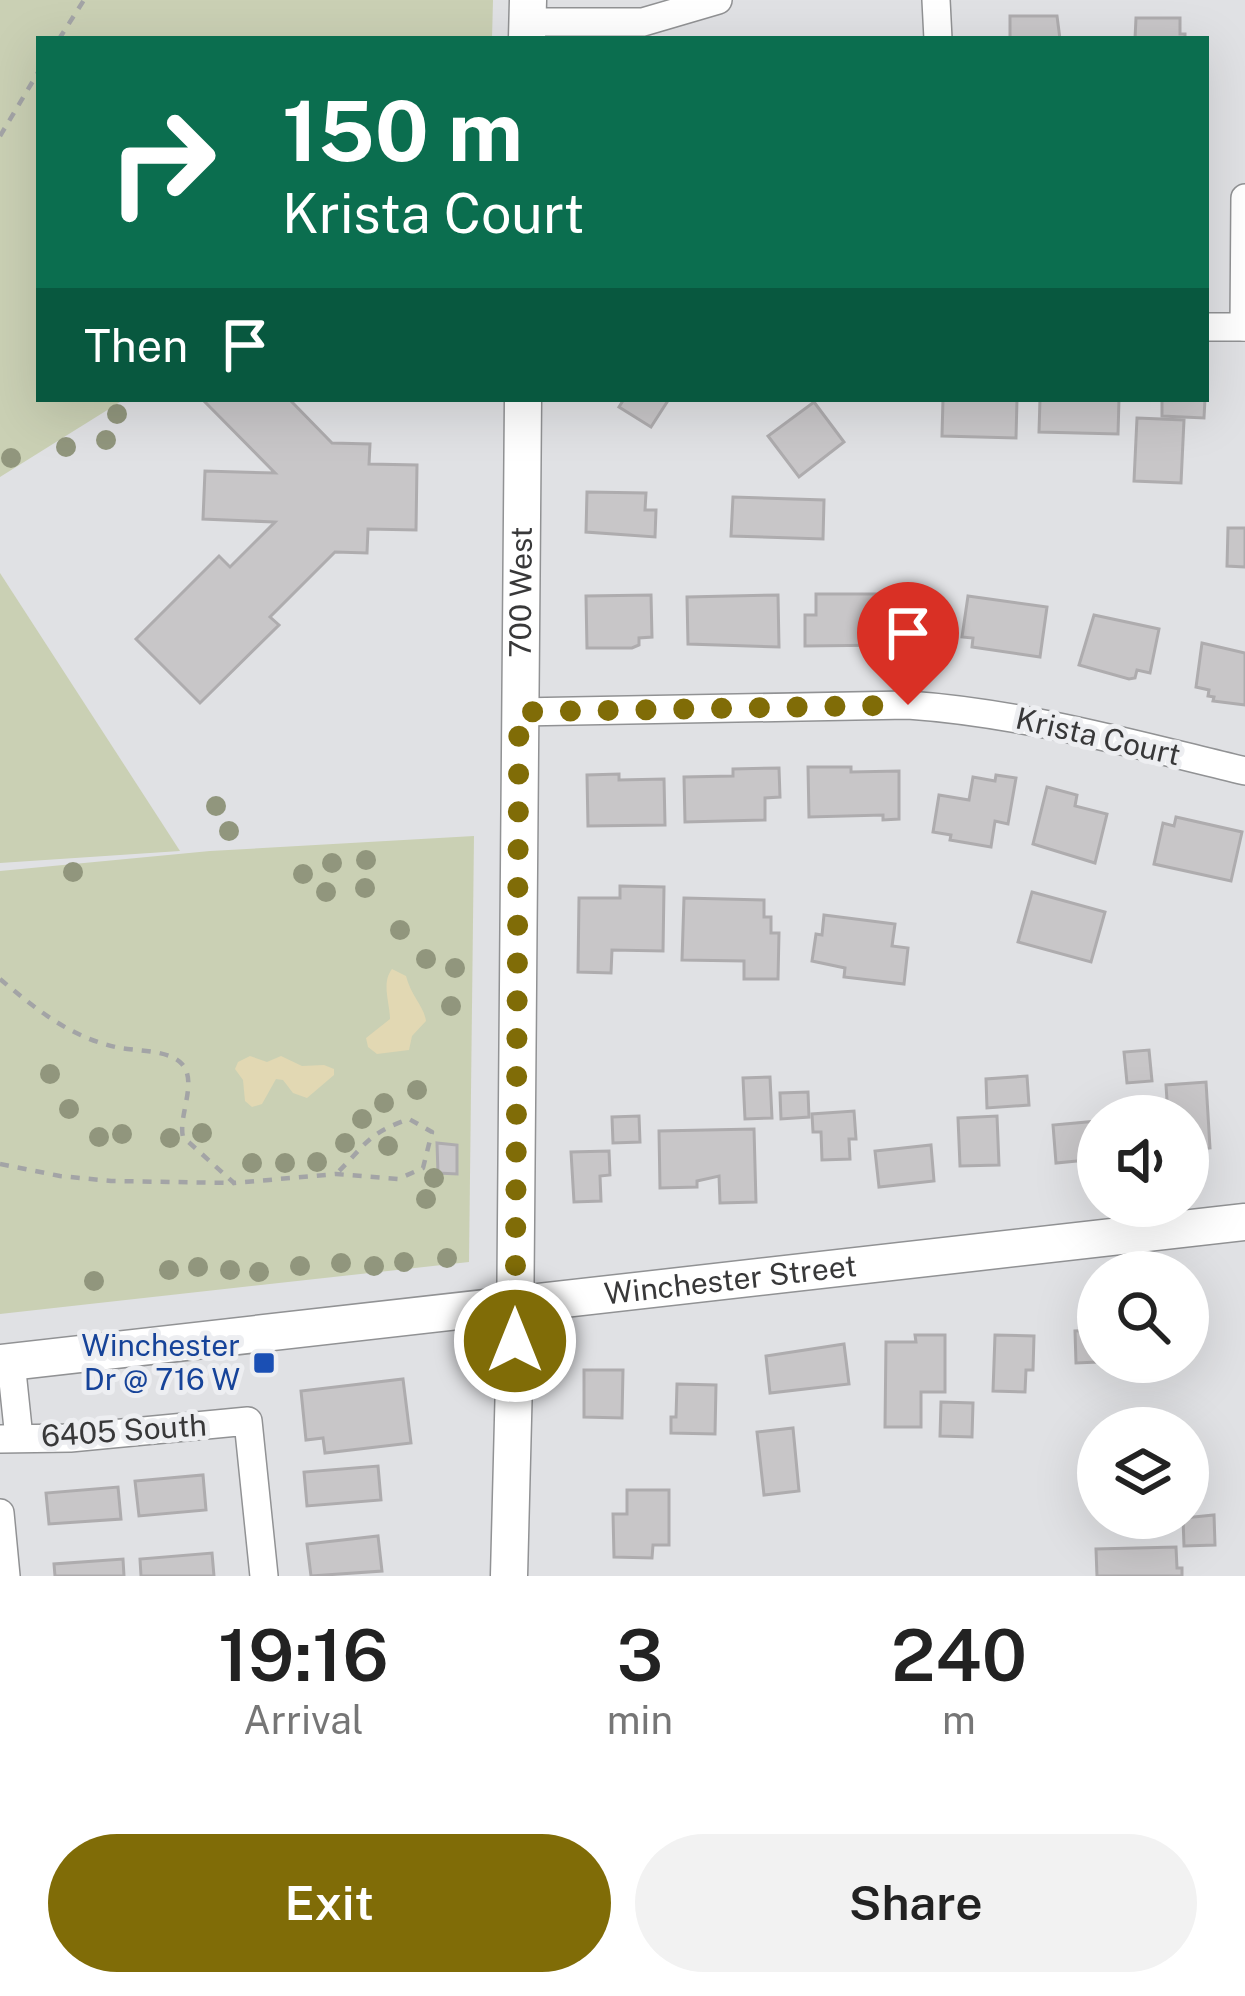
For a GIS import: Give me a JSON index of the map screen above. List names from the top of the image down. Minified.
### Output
{"streets":{"main road":["700 West","Winchester Street"],"street":["Krista Court","6405 South"]},"crossings":[["700 West","Krista Court"],["700 West","Winchester Street"]],"places":{"transit":["Winchester Dr @ 716 W"]},"page":{"turn":["150 m","Krista Court"],"then":"Then","eta":["19:16","Arrival","3","min","240","m"],"buttons":["Exit","Share"]}}
